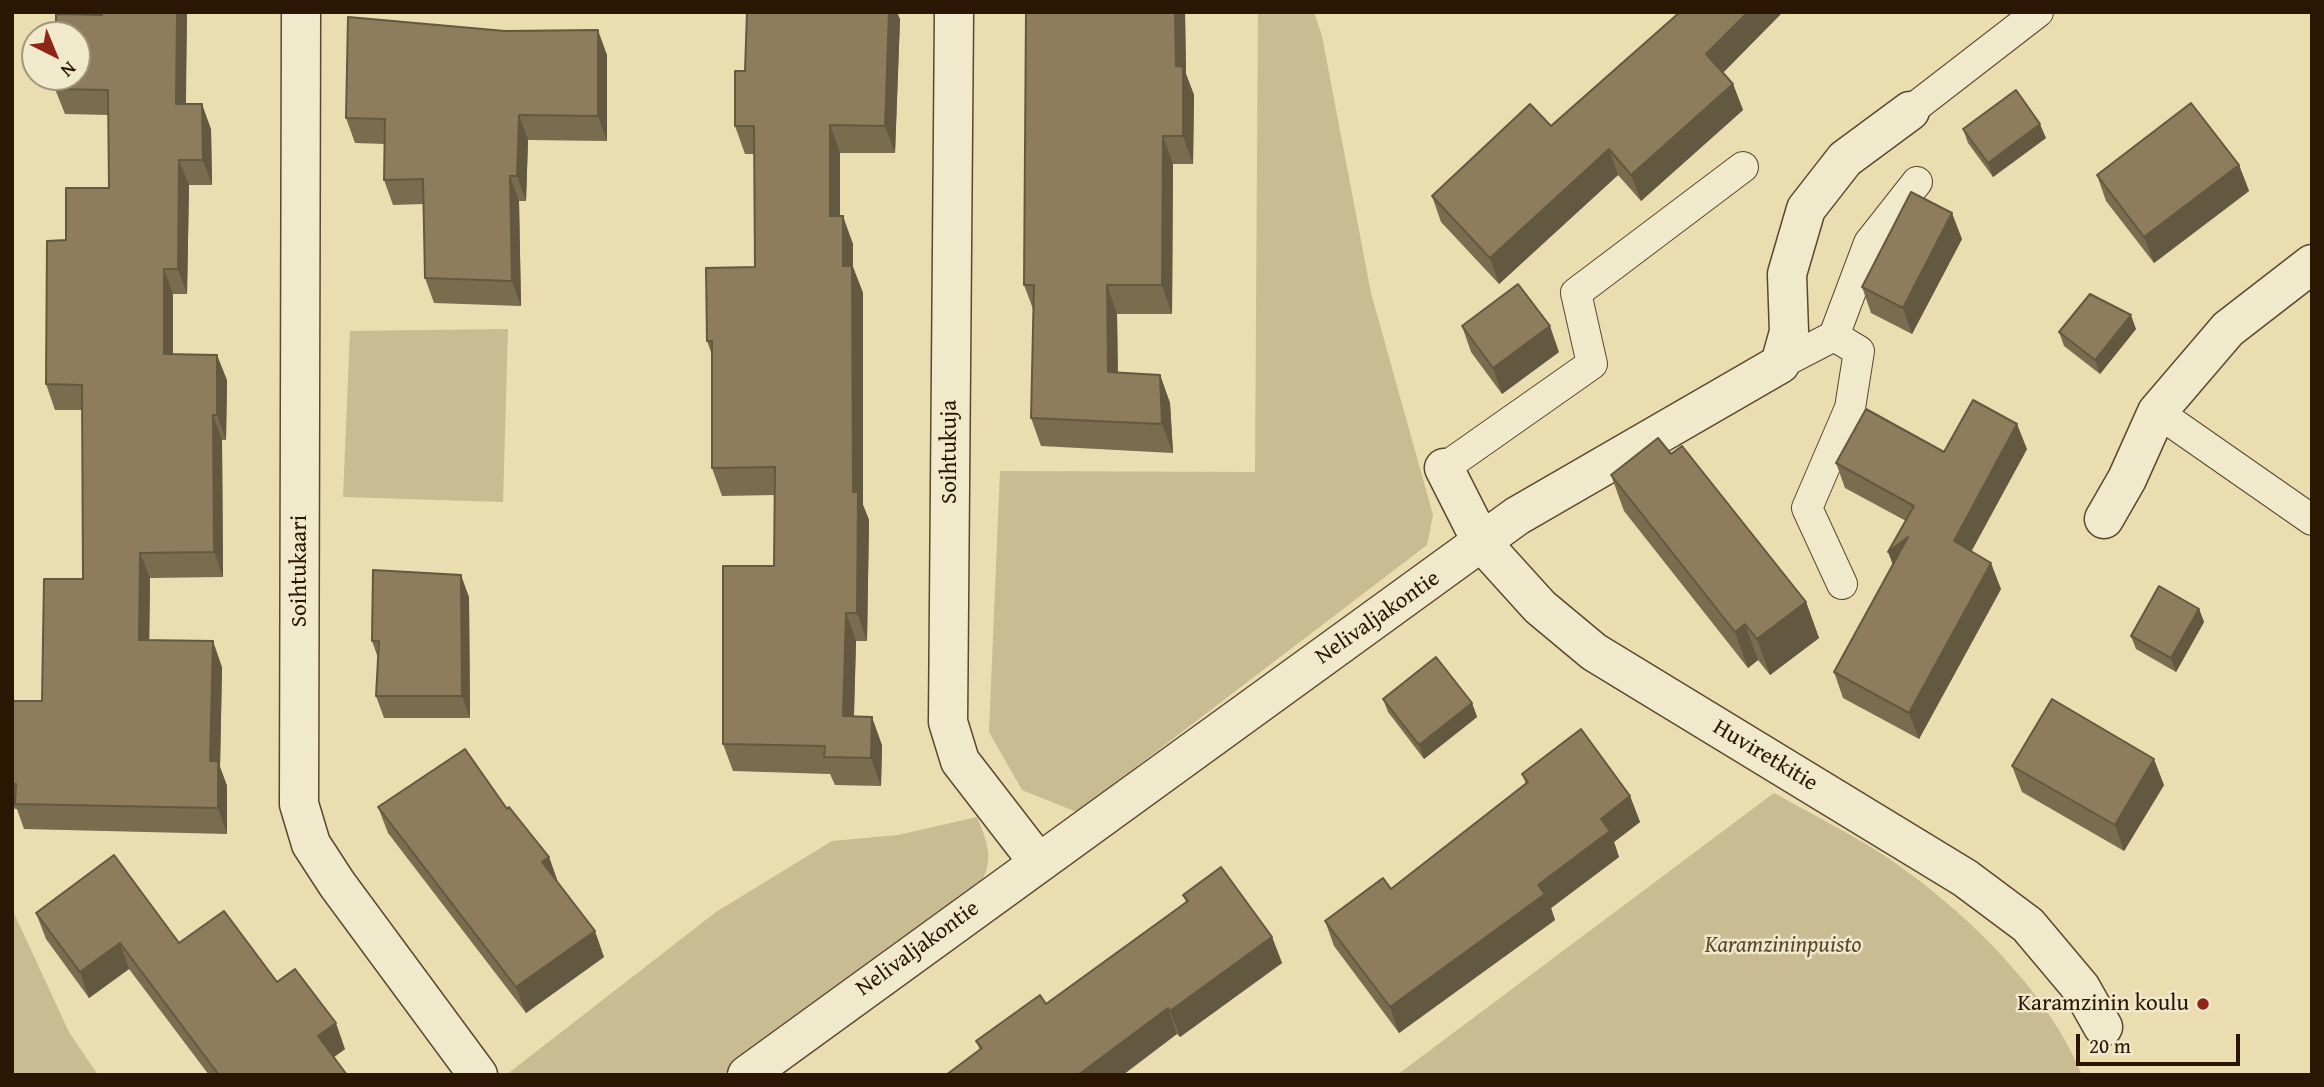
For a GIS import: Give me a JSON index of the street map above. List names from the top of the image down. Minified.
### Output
{"streets":{"street":["Soihtukuja","Soihtukaari","Nelivaljakontie","Huviretkitie"]},"crossings":[["Soihtukuja","Nelivaljakontie"],["Nelivaljakontie","Huviretkitie"]],"parks":["Karamzininpuisto"],"places":["Karamzinin koulu"],"scale_bar":"20 m","north":"bottom right"}
